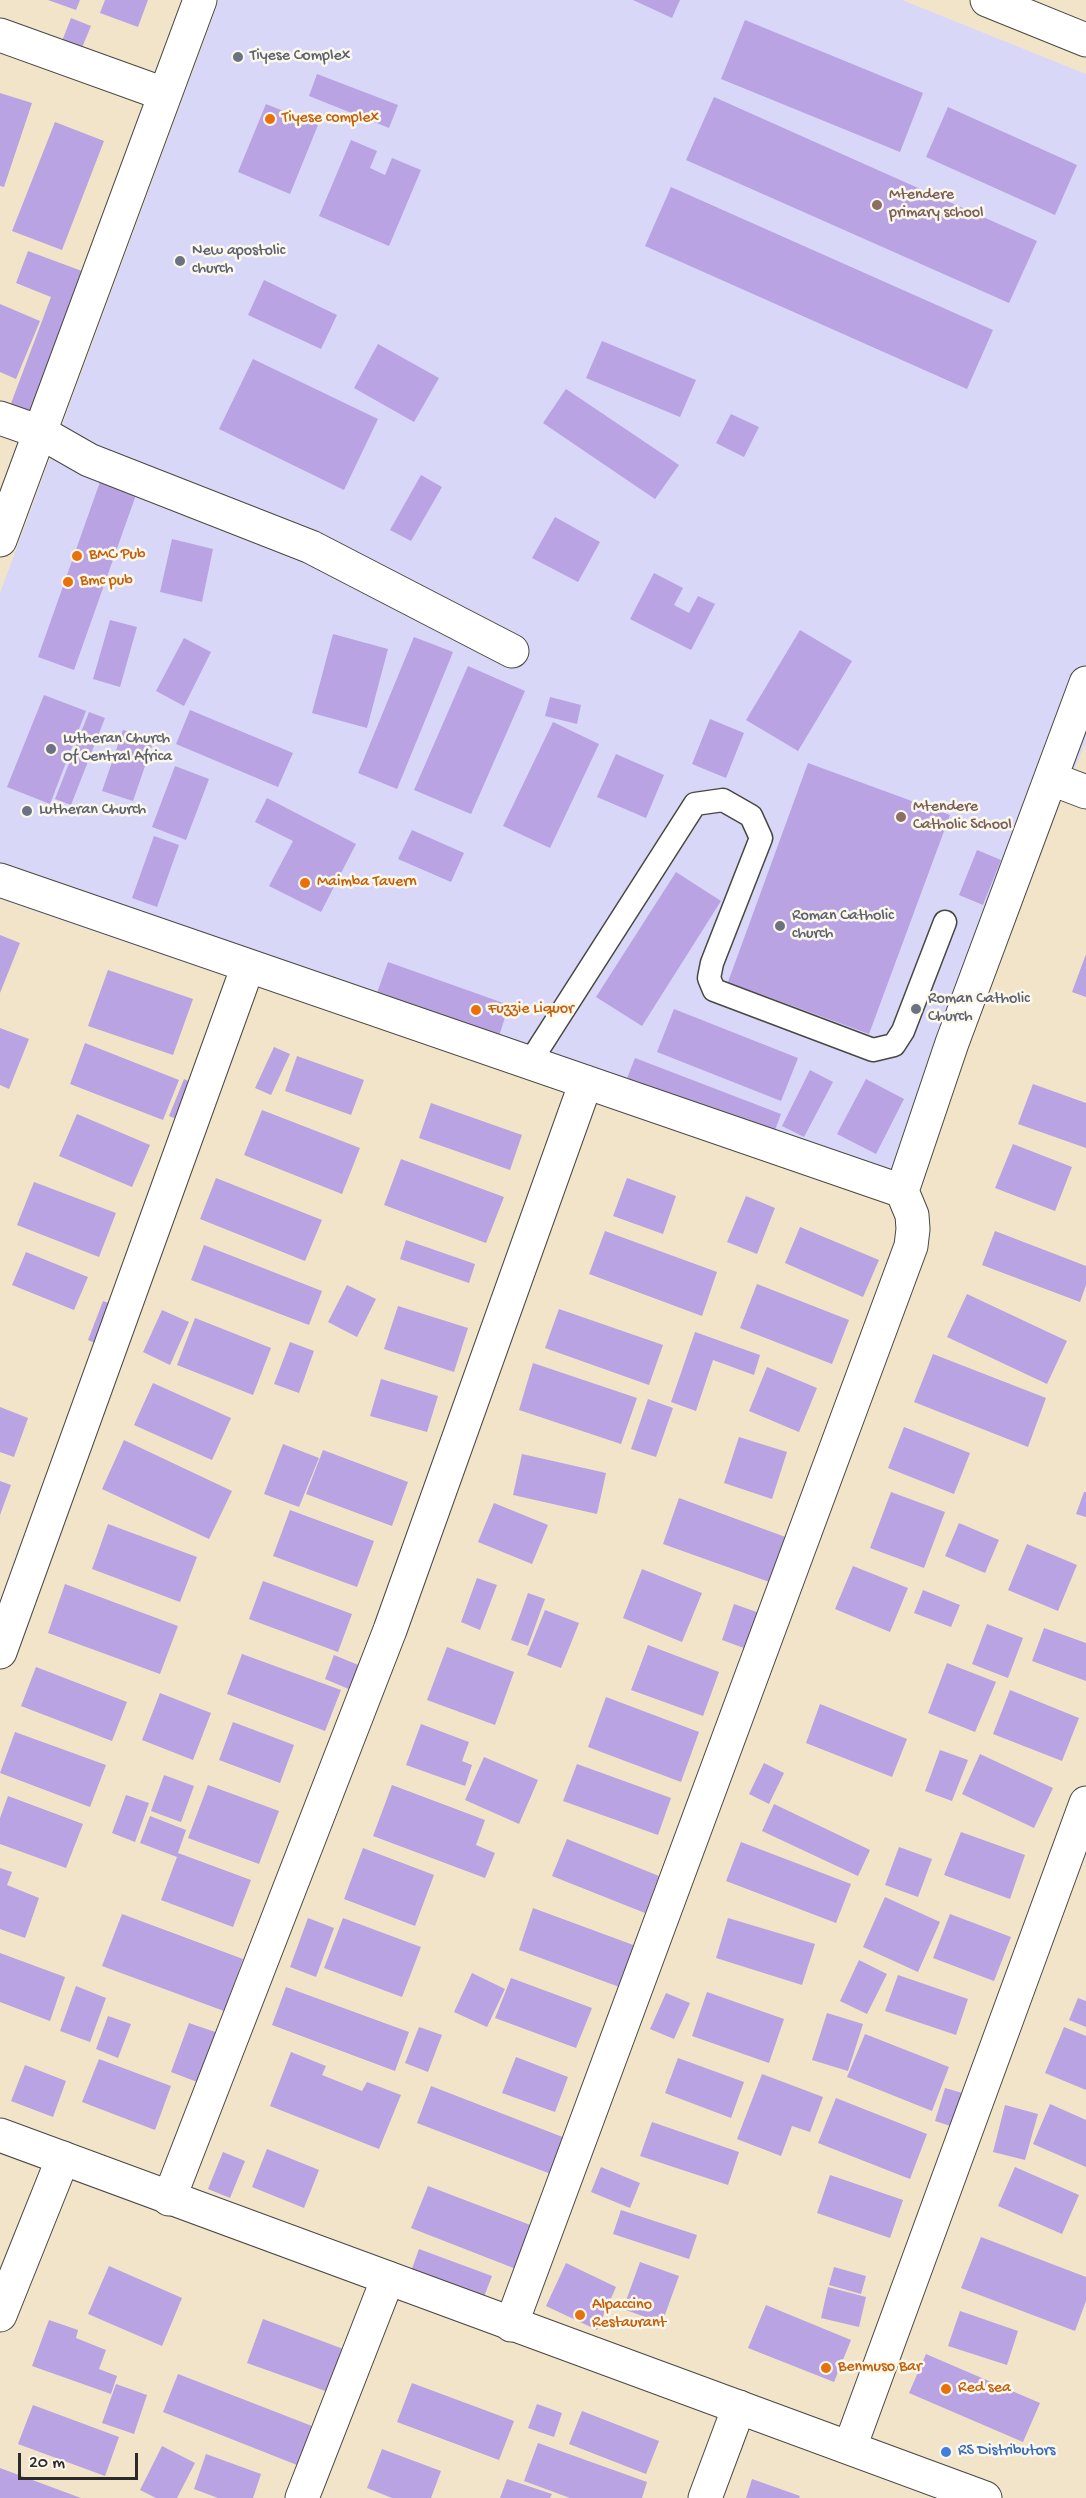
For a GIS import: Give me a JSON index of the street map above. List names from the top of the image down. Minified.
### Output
{"places":["Tiyese Complex","Tiyese complex","Mtendere primary school","New apostolic church","BMC Pub","Bmc pub","Lutheran Church Of Central Africa","Lutheran Church","Mtendere Catholic School","Maimba Tavern","Roman Catholic church","Roman Catholic Church","Fuzzie Liquor","Alpaccino Restaurant","Benmuso Bar","Red sea","RS Distributors"],"scale_bar":"20 m"}
